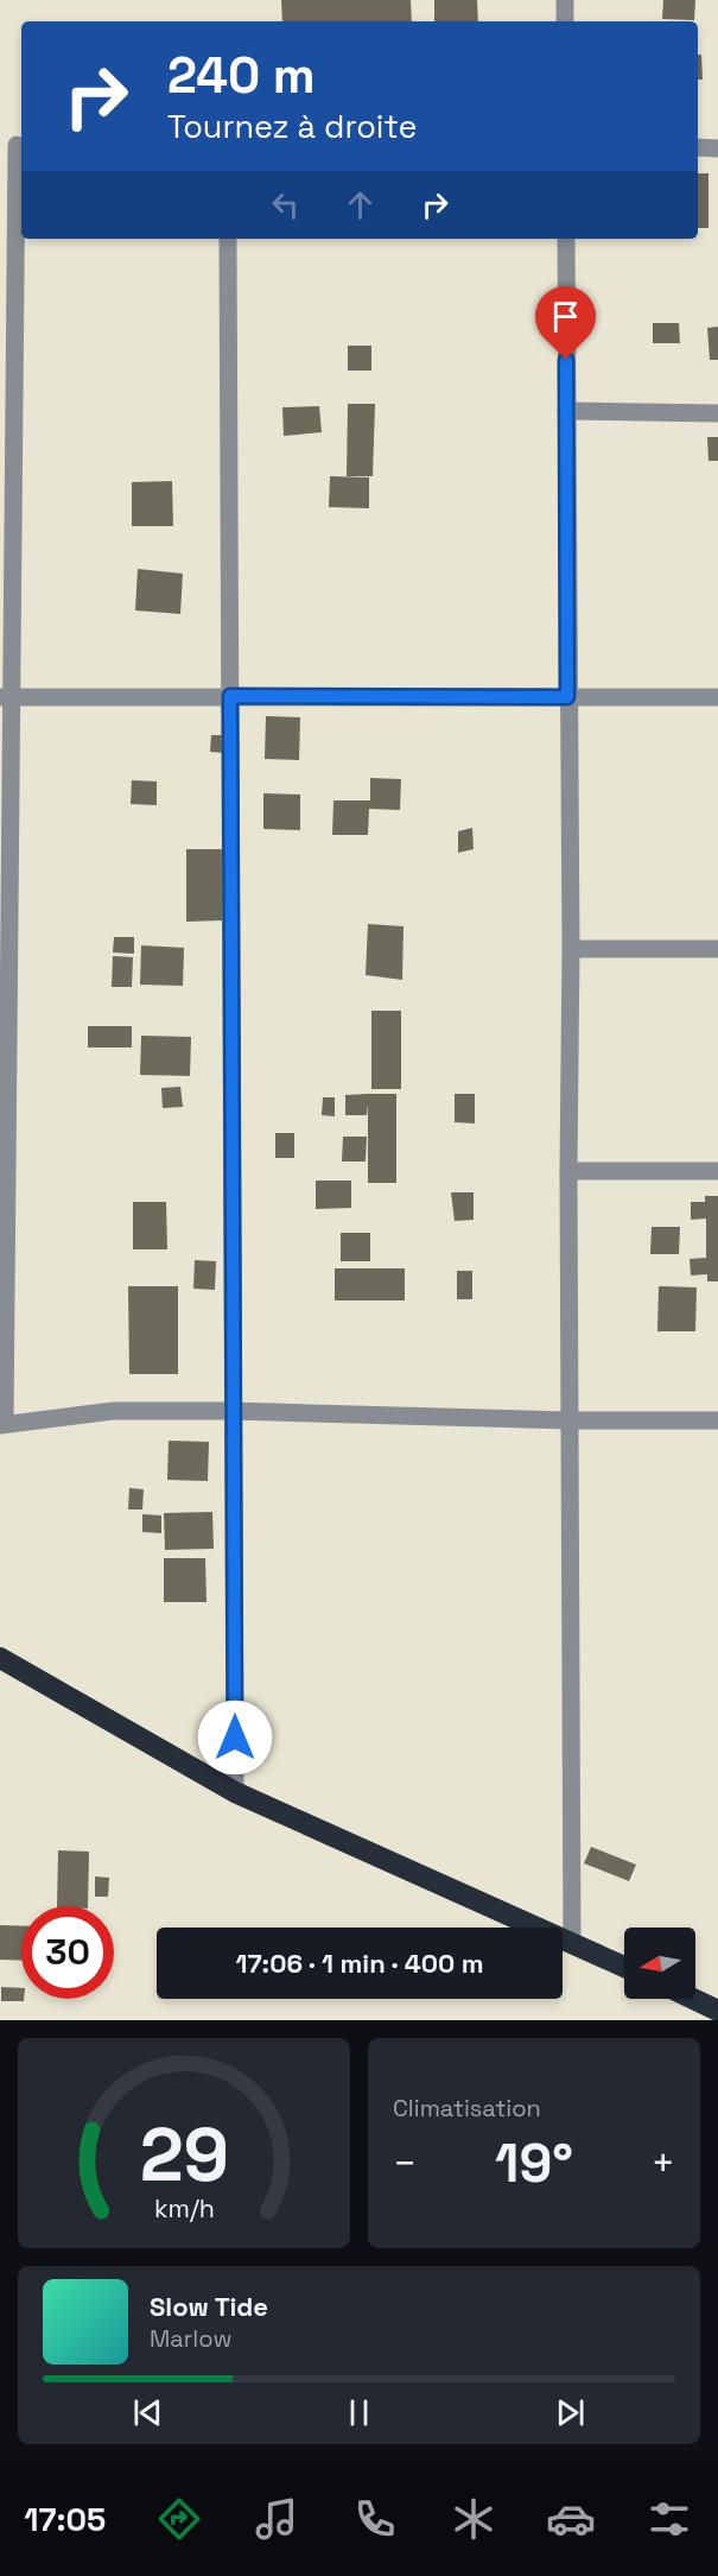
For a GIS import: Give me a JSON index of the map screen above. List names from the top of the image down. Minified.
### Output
{"north":"left","page":{"turn":["240 m","Tournez à droite"],"limit":"30","trip":"17:06 · 1 min · 400 m","tile":"Climatisation","heat":["−","19°","+"],"song":["Slow Tide","Marlow"],"tabs":"17:05","gauge":["29","km/h"]}}
